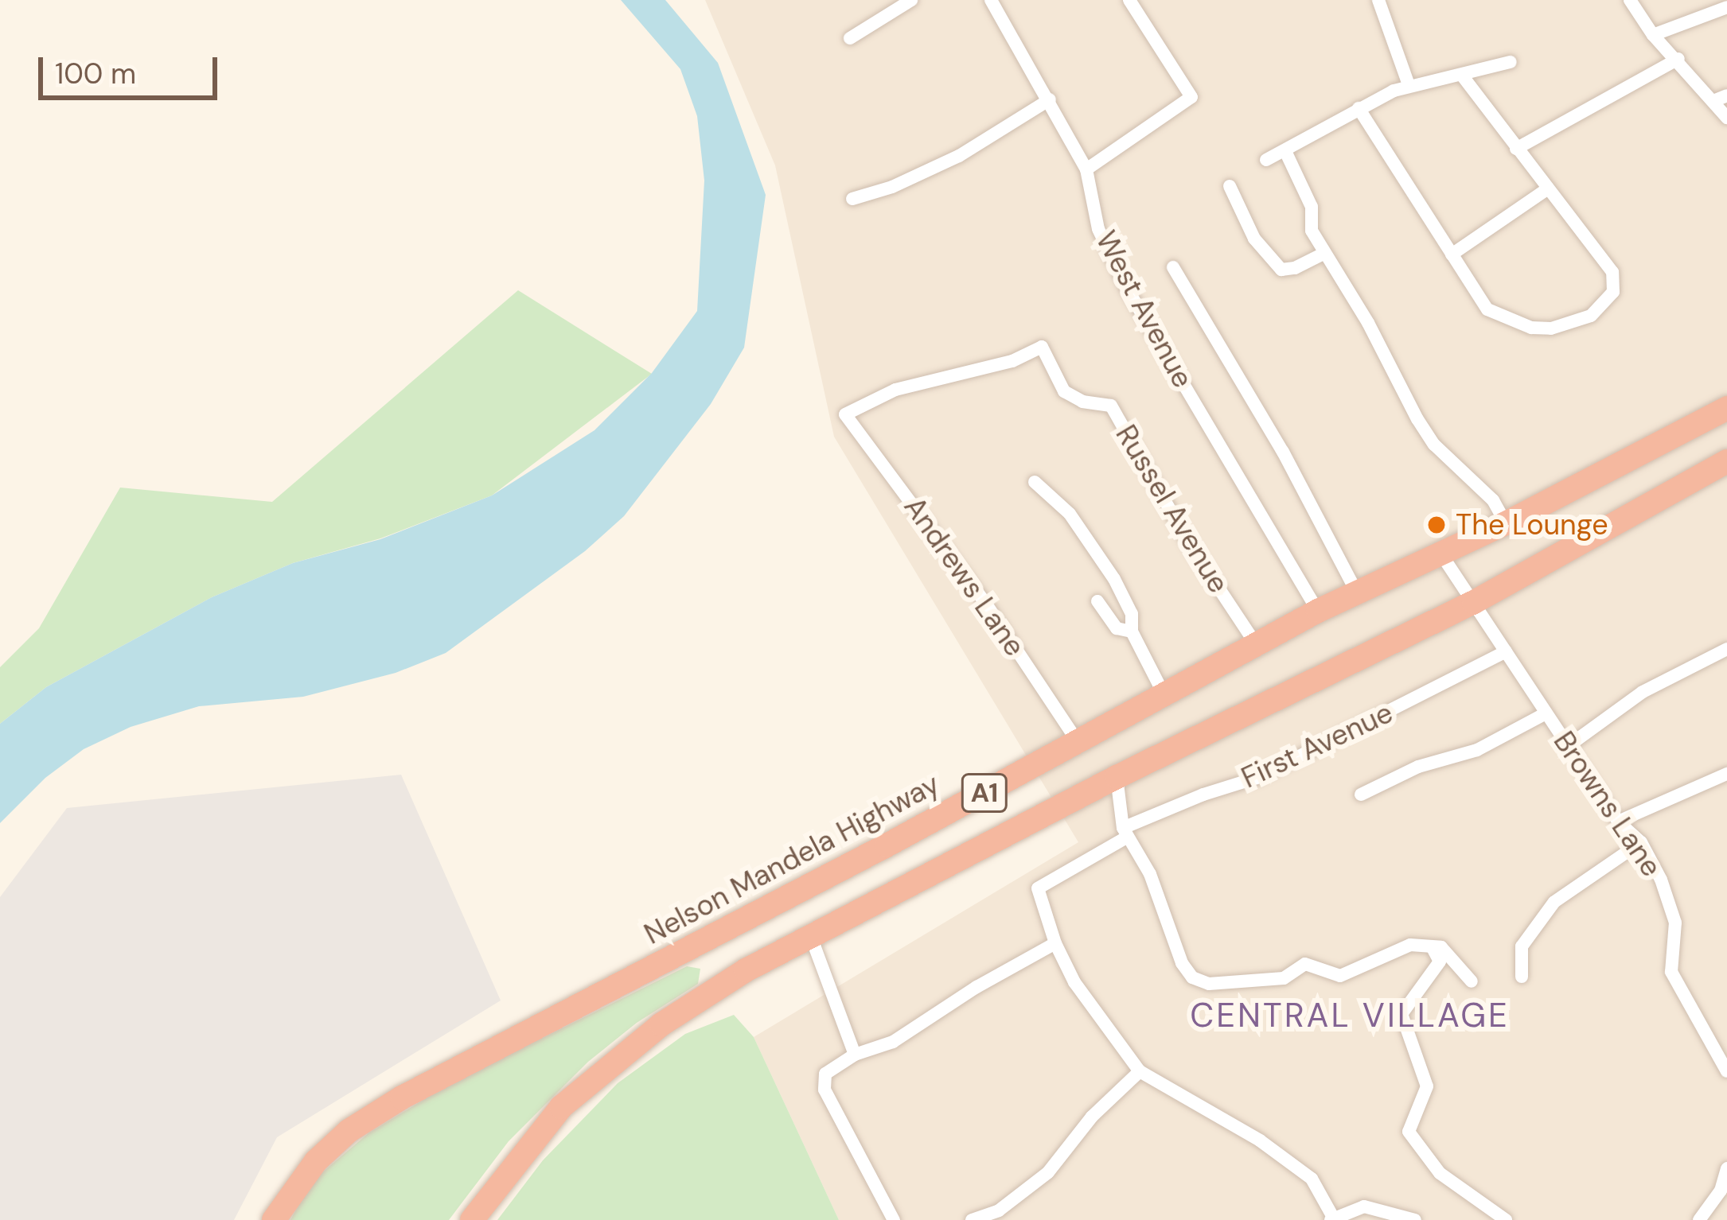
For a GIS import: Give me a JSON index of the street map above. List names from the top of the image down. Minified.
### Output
{"streets":{"highway":["A1","Nelson Mandela Highway"],"street":["West Avenue","Russel Avenue","Andrews Lane","First Avenue","Browns Lane"]},"crossings":[["West Avenue","Nelson Mandela Highway"],["Russel Avenue","Andrews Lane"],["Russel Avenue","Nelson Mandela Highway"],["Andrews Lane","Nelson Mandela Highway"],["First Avenue","Browns Lane"],["A1","Browns Lane"],["Browns Lane","Nelson Mandela Highway"]],"districts":["CENTRAL VILLAGE"],"places":["The Lounge"],"scale_bar":"100 m"}
